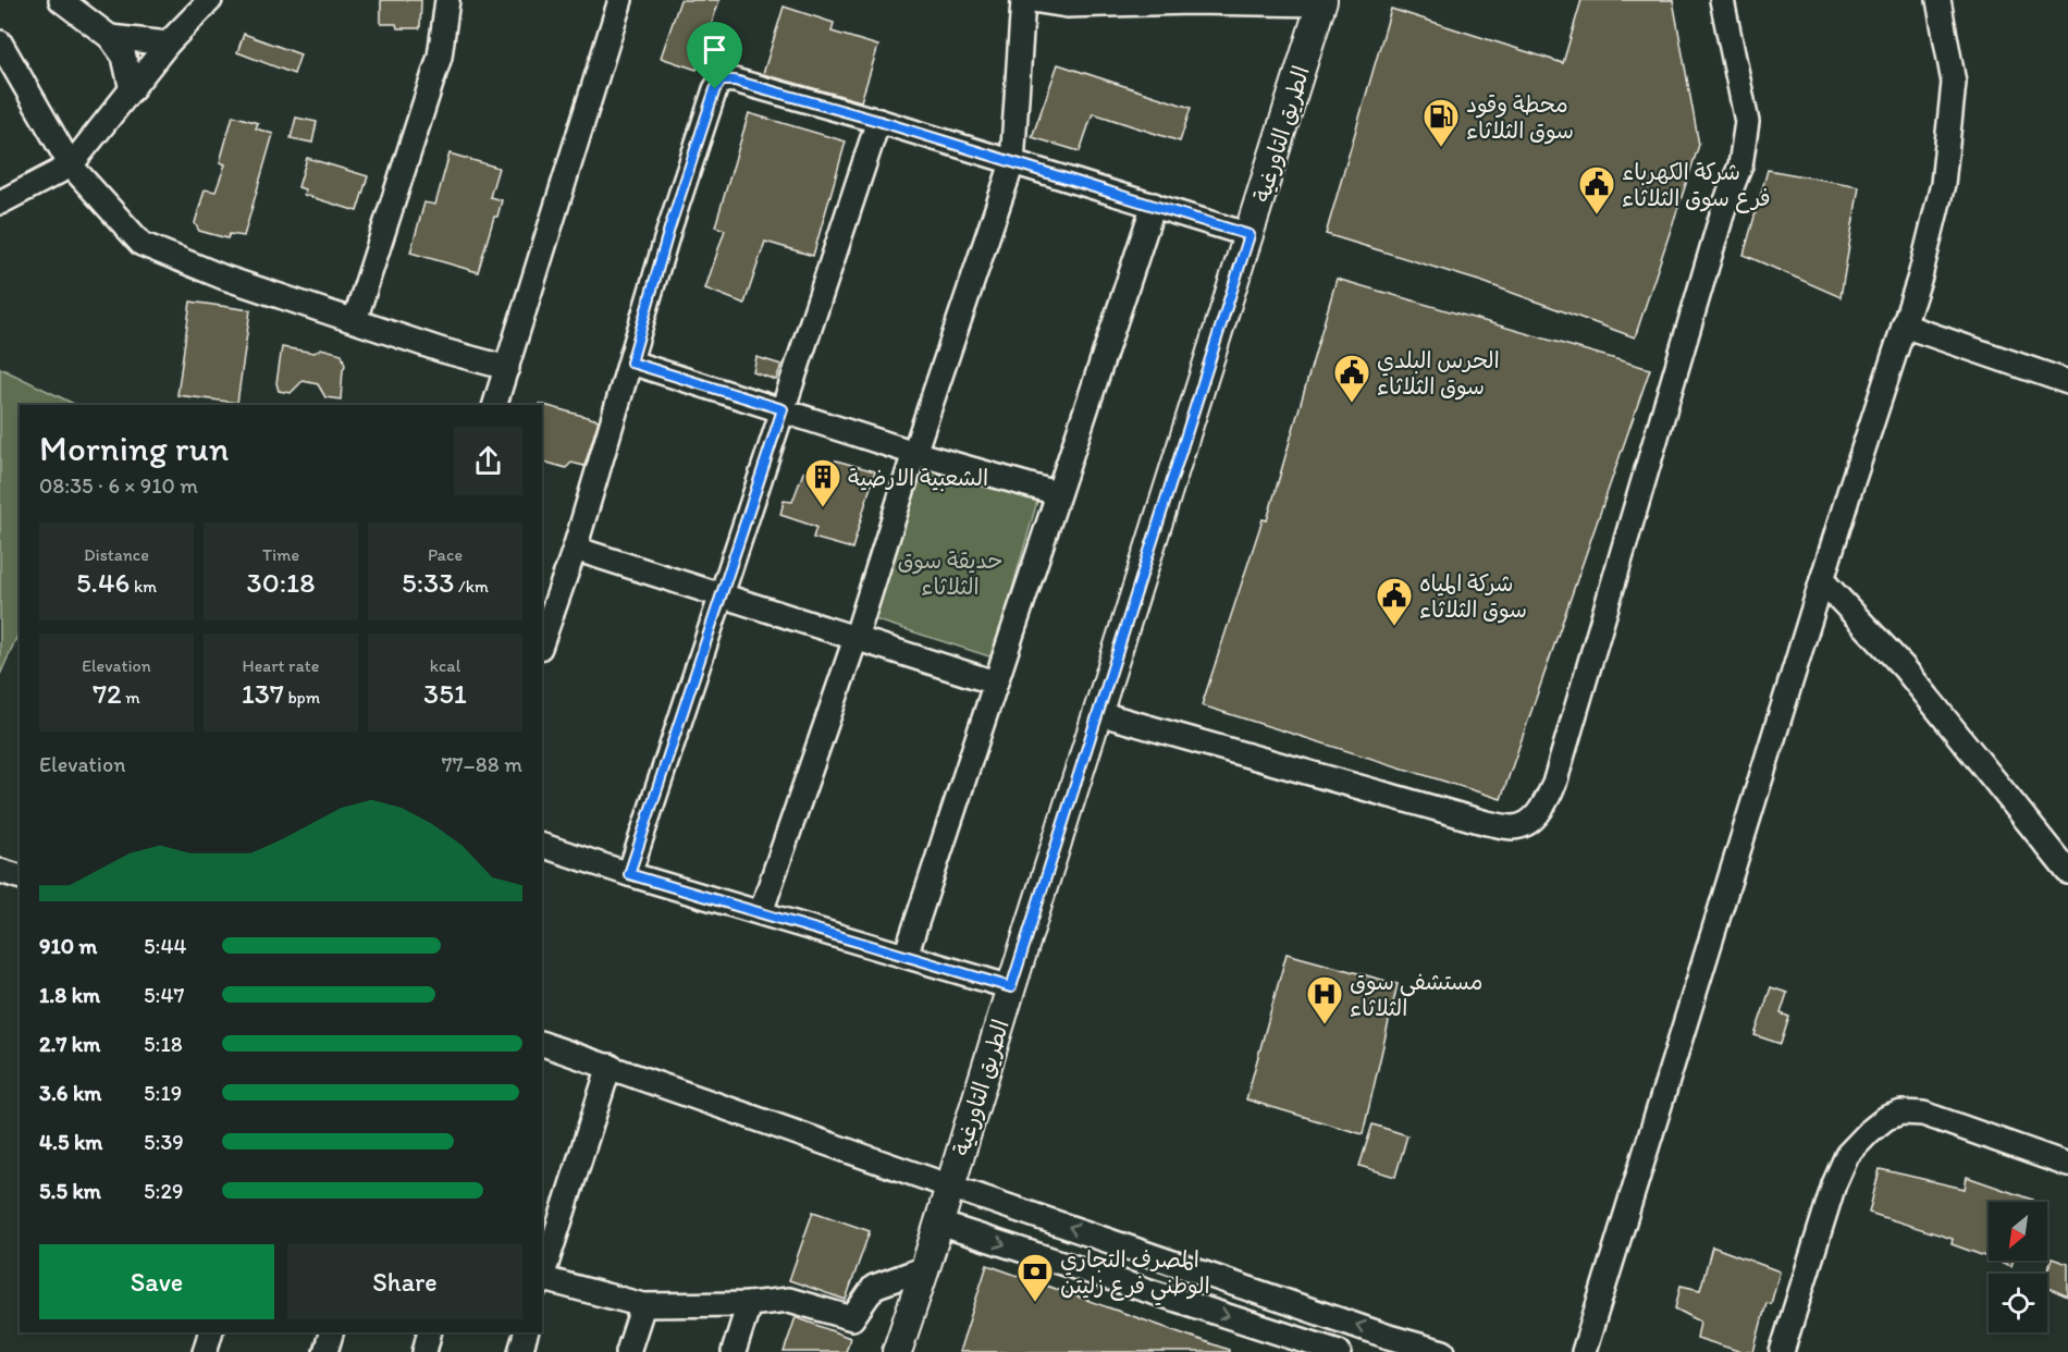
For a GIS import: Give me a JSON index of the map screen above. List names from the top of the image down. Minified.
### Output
{"streets":{"street":["الطريق التاورغية"]},"parks":["حديقة سوق الثلاثاء"],"places":{"fuel station":["محطة وقود سوق الثلاثاء"],"public building":["شركة الكهرباء فرع سوق الثلاثاء","الحرس البلدي سوق الثلاثاء","شركة المياه سوق الثلاثاء"],"building":["الشعبية الارضية"],"hospital":["مستشفى سوق الثلاثاء"],"bank":["المصرف التجاري الوطني فرع زليتن"]},"north":"bottom left","page":{"heading":["Morning run","08:35 · 6 × 910 m"],"stats":[["Distance","5.46 km"],["Time","30:18"],["Pace","5:33 /km"],["Elevation","72 m"],["Heart rate","137 bpm"],["kcal","351"]],"chart":["Elevation","77–88 m"],"list":[{"name":"910 m","note":"5:44"},{"name":"1.8 km","note":"5:47"},{"name":"2.7 km","note":"5:18"},{"name":"3.6 km","note":"5:19"},{"name":"4.5 km","note":"5:39"},{"name":"5.5 km","note":"5:29"}],"buttons":["Save","Share"]}}
